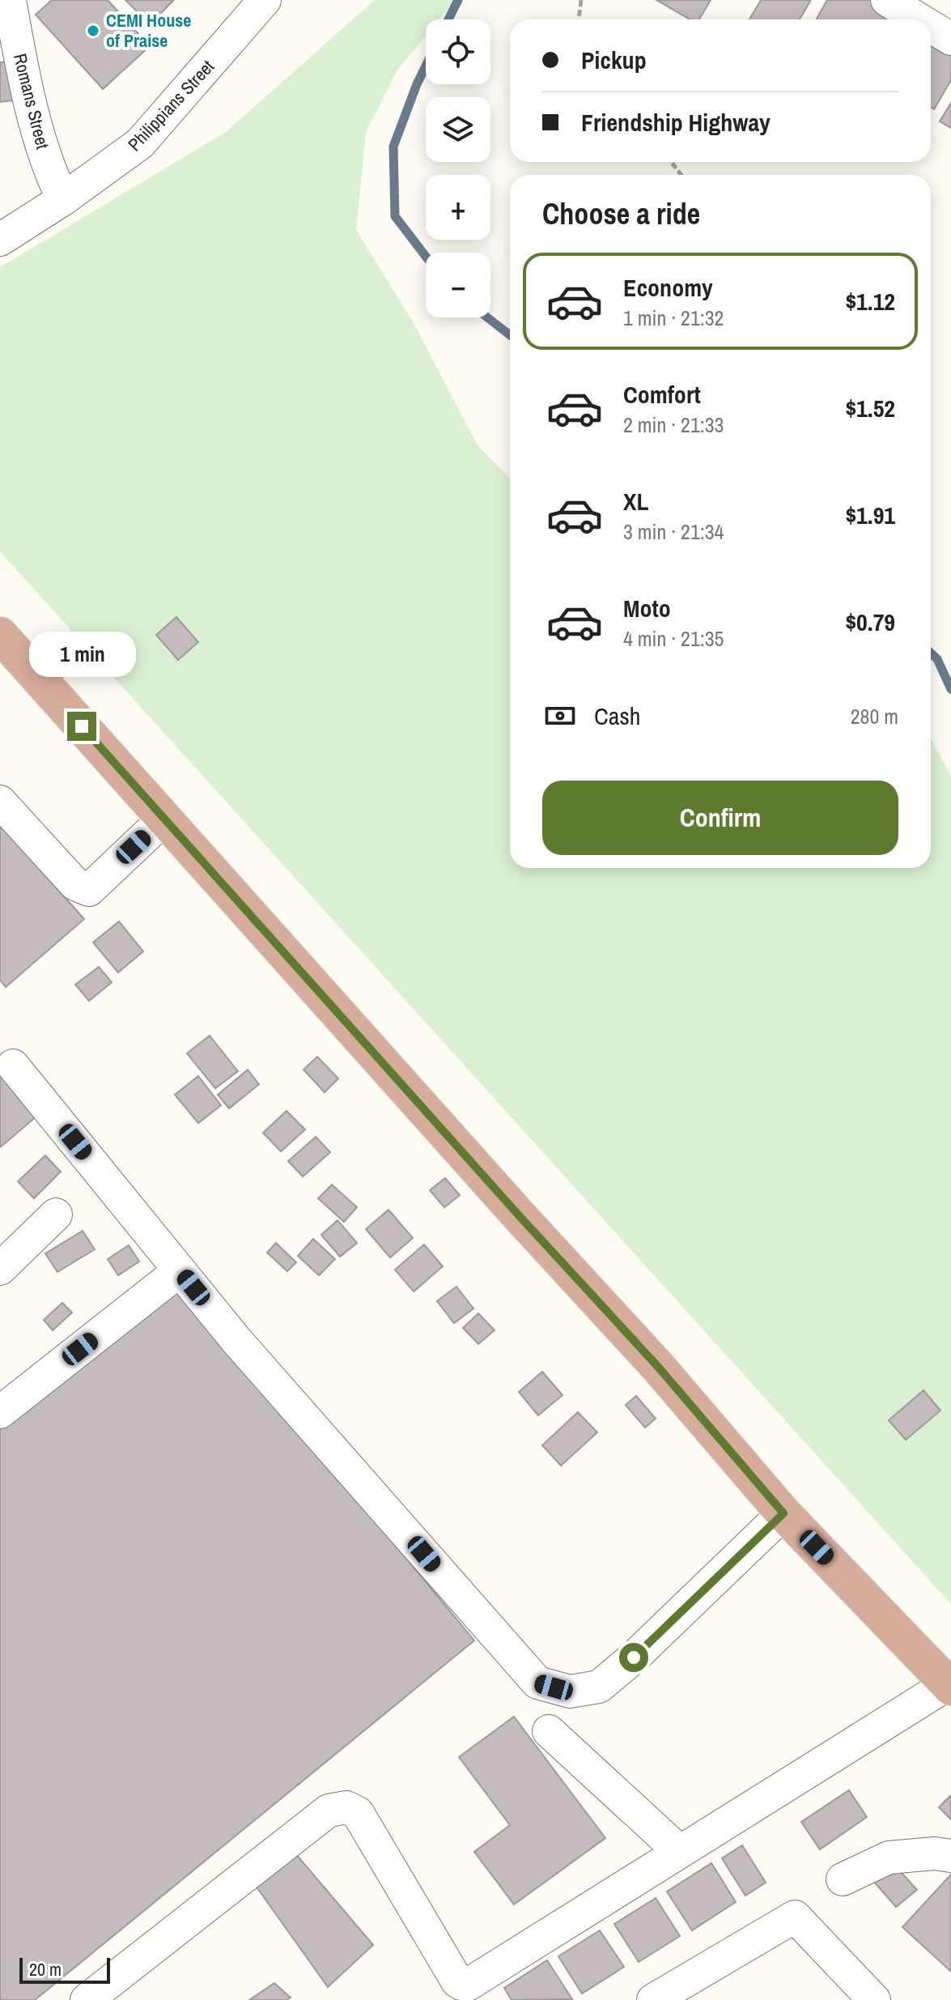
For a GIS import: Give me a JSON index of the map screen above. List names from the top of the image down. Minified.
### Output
{"streets":{"street":["Romans Street","Philippians Street"]},"crossings":[["Romans Street","Philippians Street"]],"places":["CEMI House of Praise"],"scale_bar":"20 m","page":{"map_buttons":["+","−"],"banner":["Pickup","Friendship Highway"],"heading":"Choose a ride","list":[{"name":"Economy","note":"1 min · 21:32","value":"$1.12"},{"name":"Comfort","note":"2 min · 21:33","value":"$1.52"},{"name":"XL","note":"3 min · 21:34","value":"$1.91"},{"name":"Moto","note":"4 min · 21:35","value":"$0.79"}],"bubble":"1 min","pay":["Cash","280 m"],"buttons":"Confirm","scale":"20 m"}}
